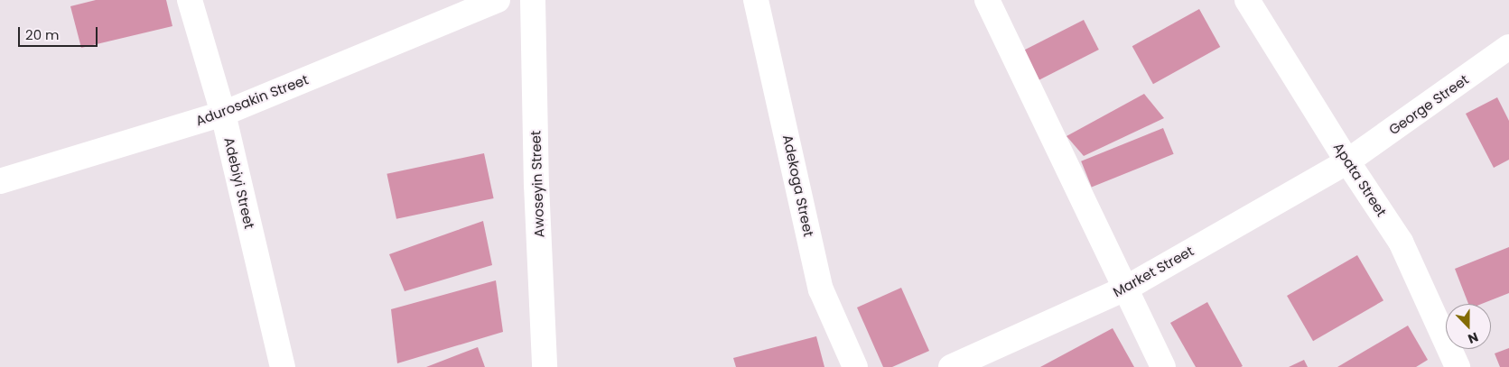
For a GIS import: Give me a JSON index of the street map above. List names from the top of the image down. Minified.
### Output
{"streets":{"street":["Adurosakin Street","George Street","Apata Street","Adebiyi Street","Awoseyin Street","Adekoga Street","Market Street"]},"crossings":[["Adurosakin Street","Adebiyi Street"],["George Street","Apata Street"],["George Street","Market Street"],["Apata Street","Market Street"]],"scale_bar":"20 m","north":"bottom"}
